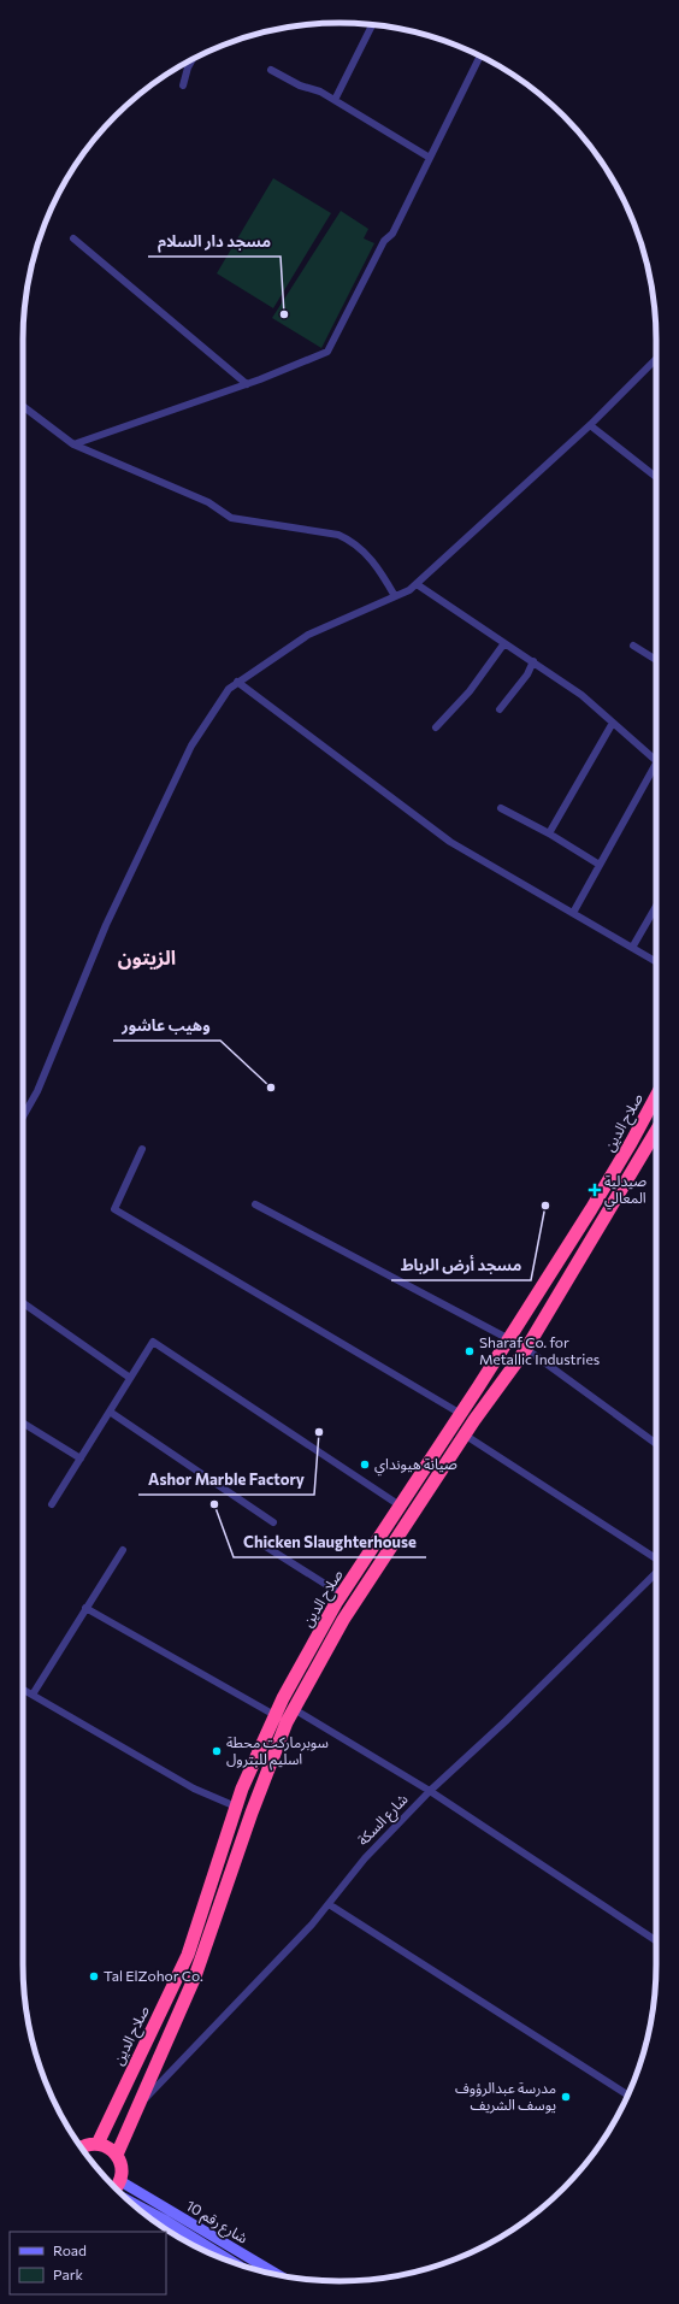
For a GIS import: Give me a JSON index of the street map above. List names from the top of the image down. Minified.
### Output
{"streets":{"highway":["صلاح الدين"],"main road":["شارع رقم 10"],"street":["شارع السكة"]},"crossings":[["صلاح الدين","شارع السكة"]],"districts":["الزيتون"],"places":{"other":["مسجد دار السلام","وهيب عاشور","مسجد أرض الرباط","Sharaf Co. for Metallic Industries","Ashor Marble Factory","صيانة هيونداي","Chicken Slaughterhouse","سوبرماركت محطة اسليم للبترول","Tal ElZohor Co.","مدرسة عبدالرؤوف يوسف الشريف"],"health":["صيدلية المعالي"]},"legend":["Road","Park"]}
